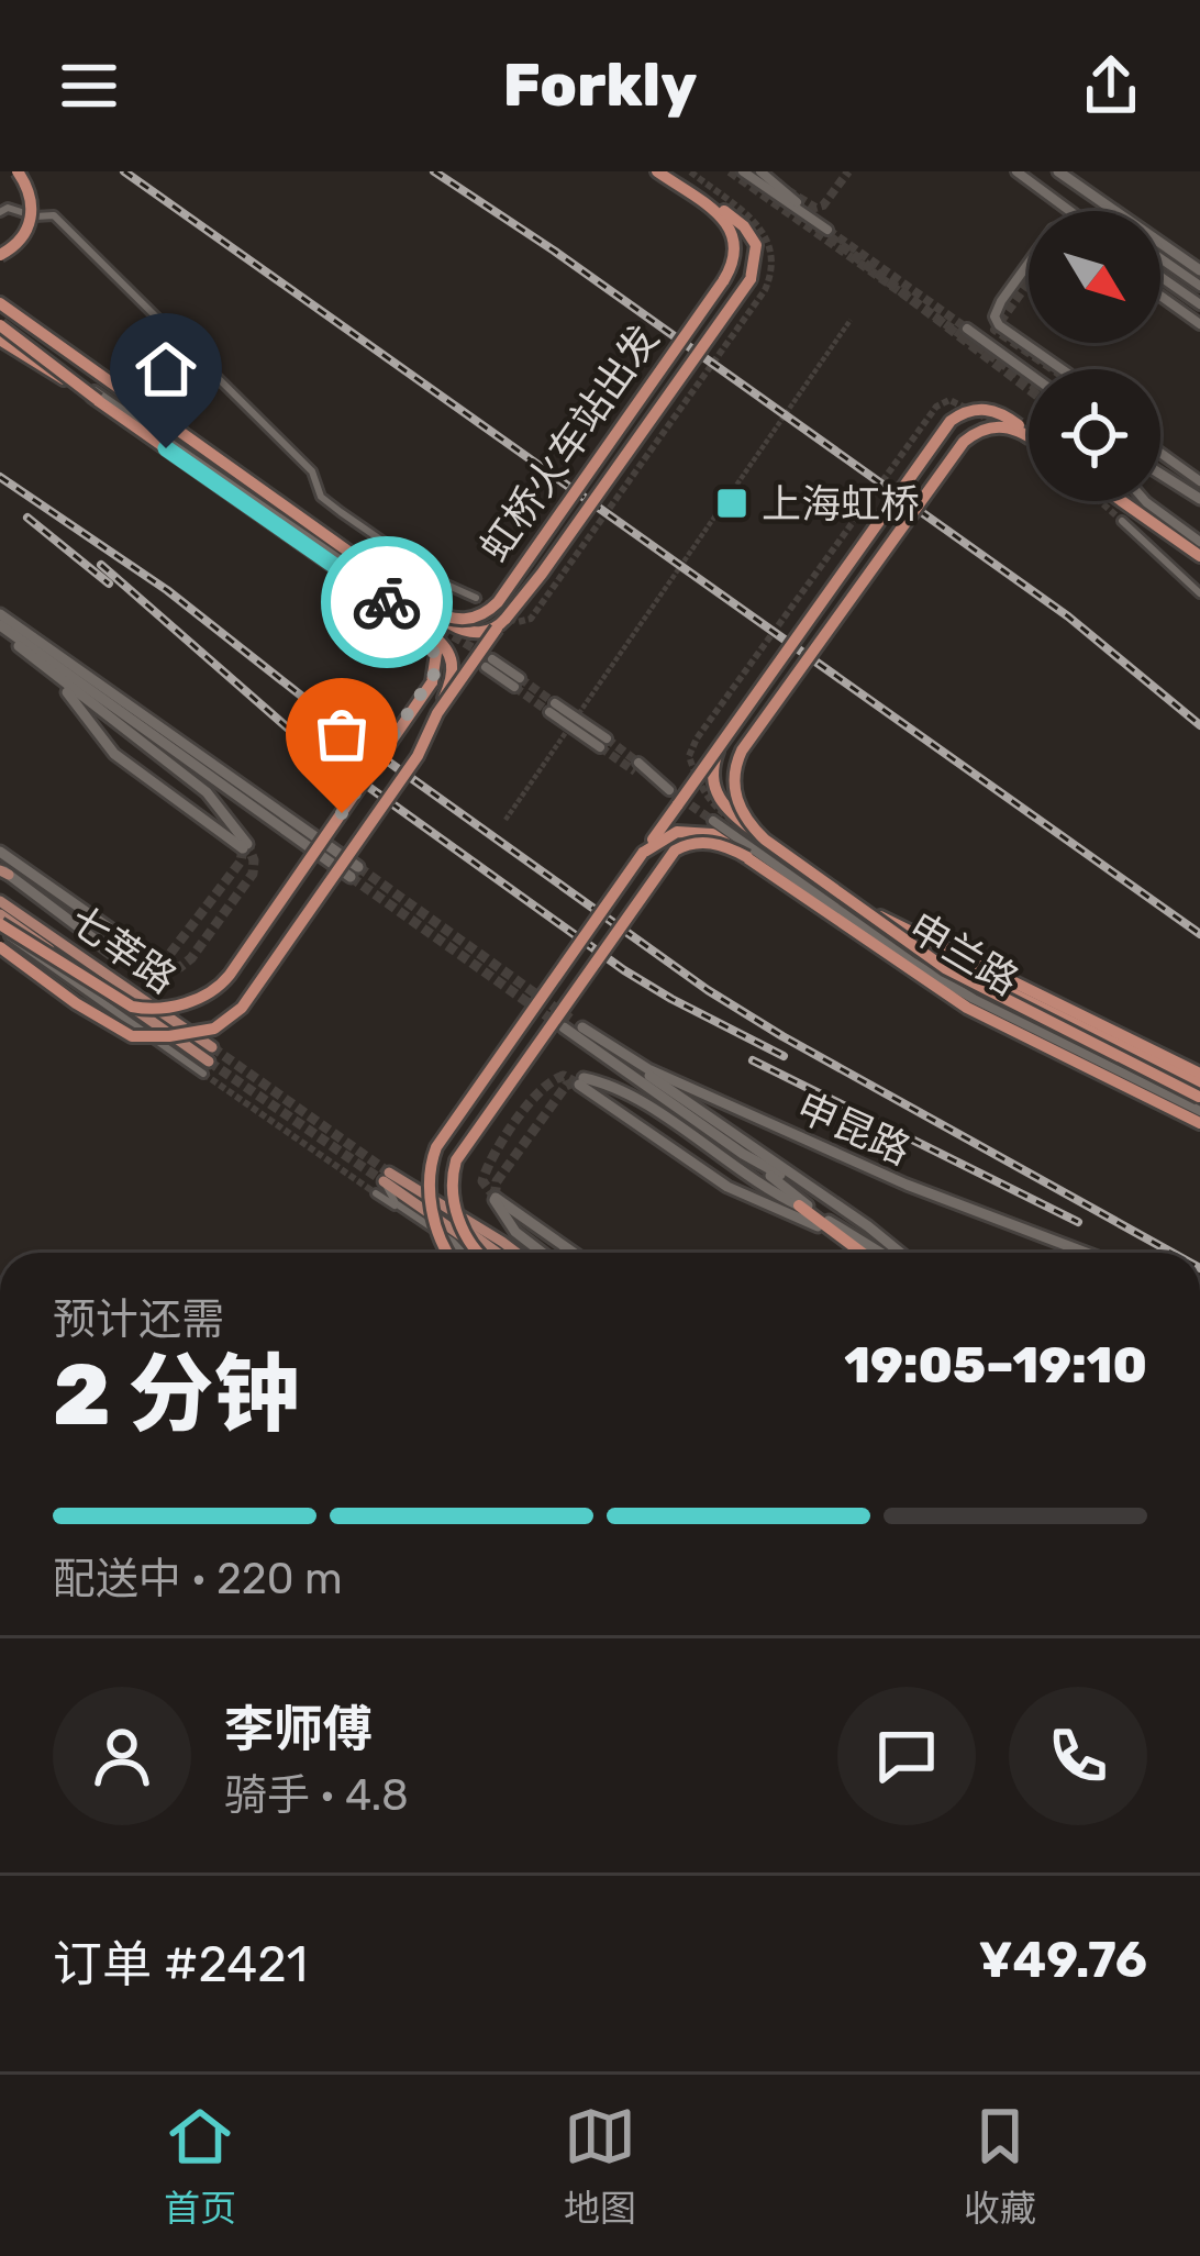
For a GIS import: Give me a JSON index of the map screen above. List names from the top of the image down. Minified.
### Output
{"streets":{"highway":["虹桥火车站出发"],"main road":["七莘路","申昆路"],"street":["申兰路"]},"places":{"transit":["上海虹桥"]},"north":"bottom right","page":{"header":"Forkly","heading":["2 分钟","预计还需","19:05–19:10"],"panel":["李师傅","骑手 · 4.8","订单 #2421","¥49.76"],"bar":"配送中 · 220 m","tabs":["首页","地图","收藏"]}}
